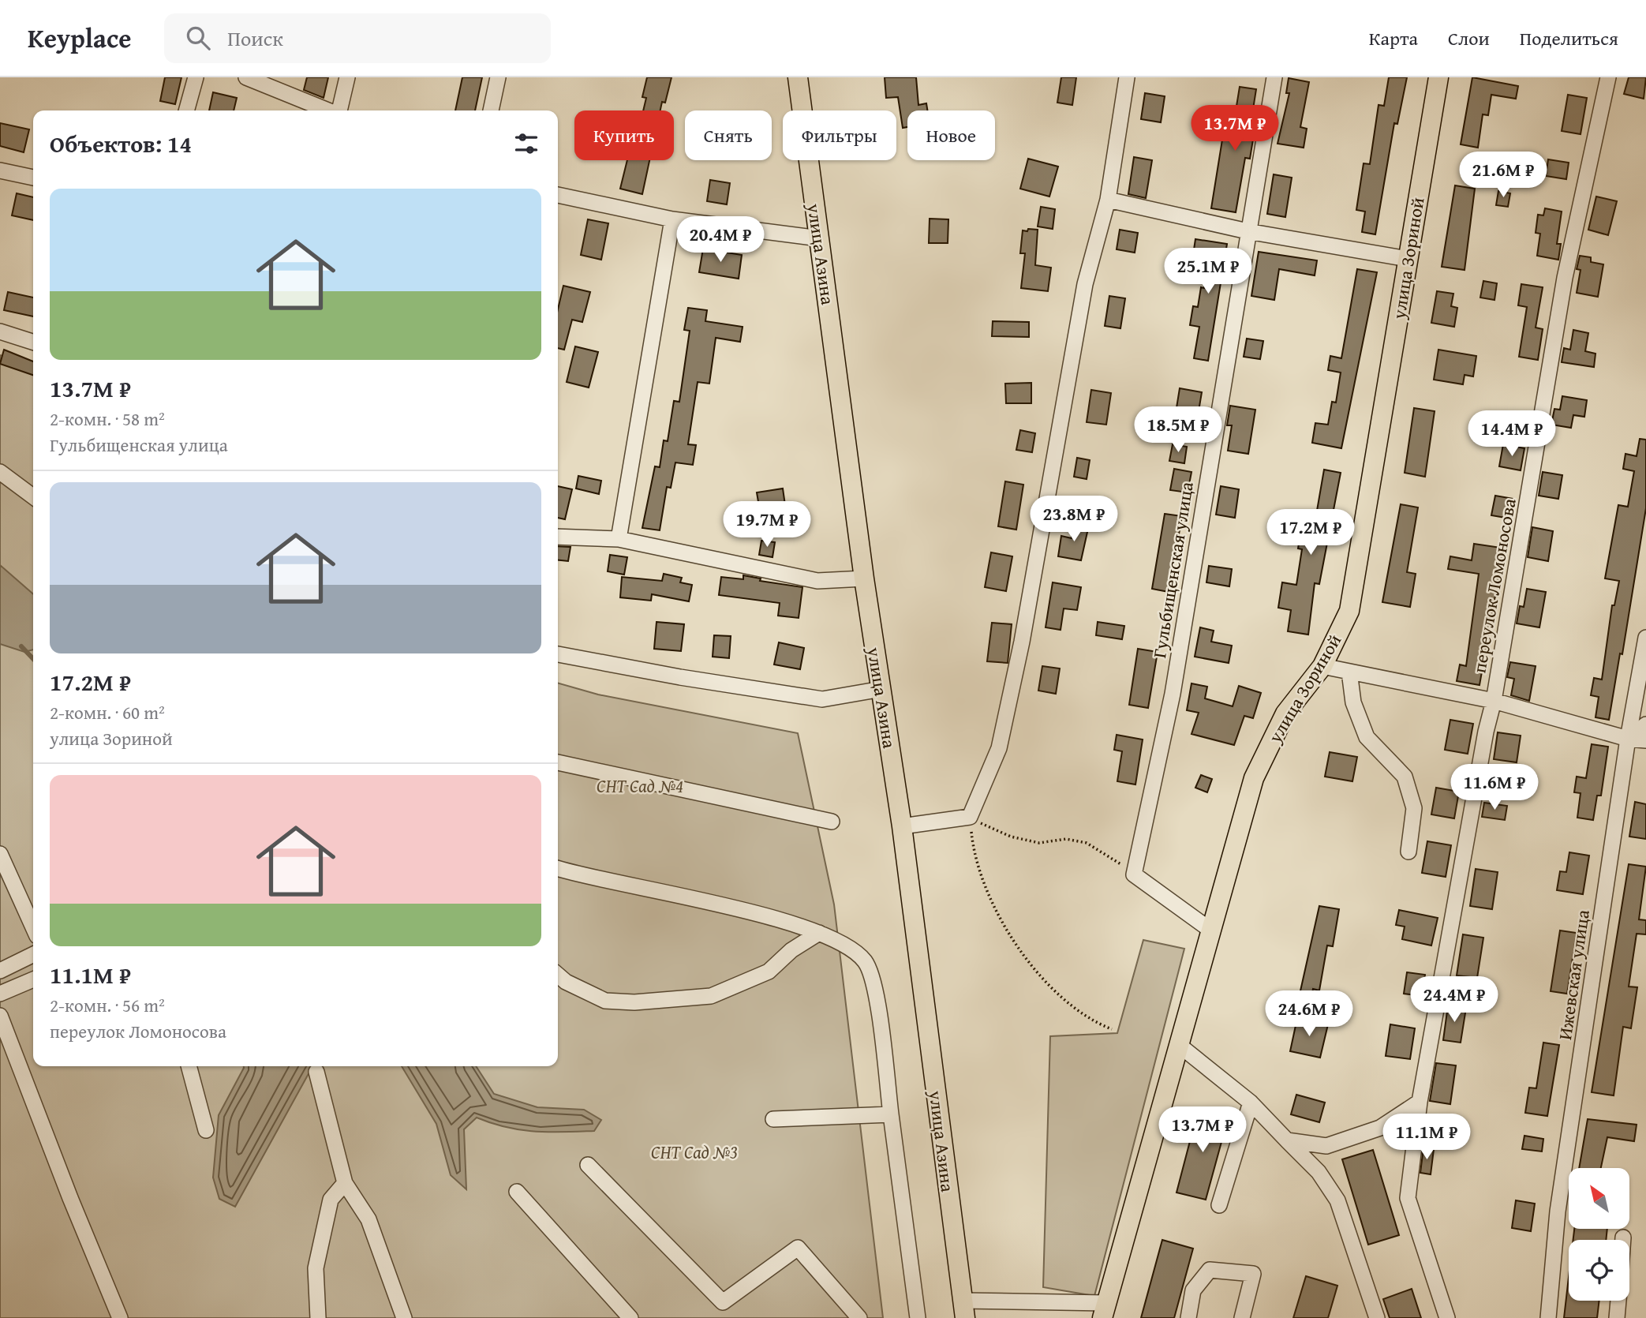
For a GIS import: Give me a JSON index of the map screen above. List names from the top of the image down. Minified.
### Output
{"streets":{"main road":["улица Азина","улица Зориной"],"street":["Гульбищенская улица","переулок Ломоносова","Ижевская улица"]},"parks":["СНТ Сад №4","СНТ Сад №3"],"north":"top left","page":{"header":"Keyplace","search":"Поиск","nav":["Карта","Слои","Поделиться"],"price":["13.7M ₽","21.6M ₽","20.4M ₽","25.1M ₽","18.5M ₽","14.4M ₽","23.8M ₽","19.7M ₽","17.2M ₽","11.6M ₽","24.4M ₽","24.6M ₽","13.7M ₽","11.1M ₽"],"chip":["Купить","Снять","Фильтры","Новое"],"heading":"Объектов: 14","list":[{"name":"13.7M ₽","note":"2-комн. · 58 m² · Гульбищенская улица"},{"name":"17.2M ₽","note":"2-комн. · 60 m² · улица Зориной"},{"name":"11.1M ₽","note":"2-комн. · 56 m² · переулок Ломоносова"}]}}
